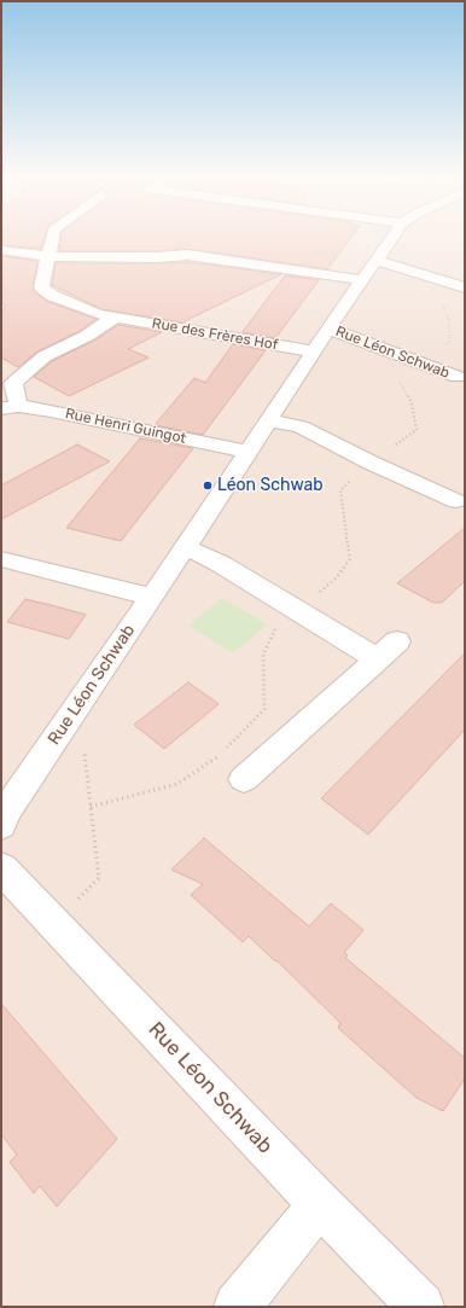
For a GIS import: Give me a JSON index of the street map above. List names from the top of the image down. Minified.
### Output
{"streets":{"street":["Rue des Frères Hof","Rue Léon Schwab","Rue Henri Guingot"]},"crossings":[["Rue des Frères Hof","Rue Léon Schwab"],["Rue Léon Schwab","Rue Henri Guingot"]],"places":["Léon Schwab"]}
